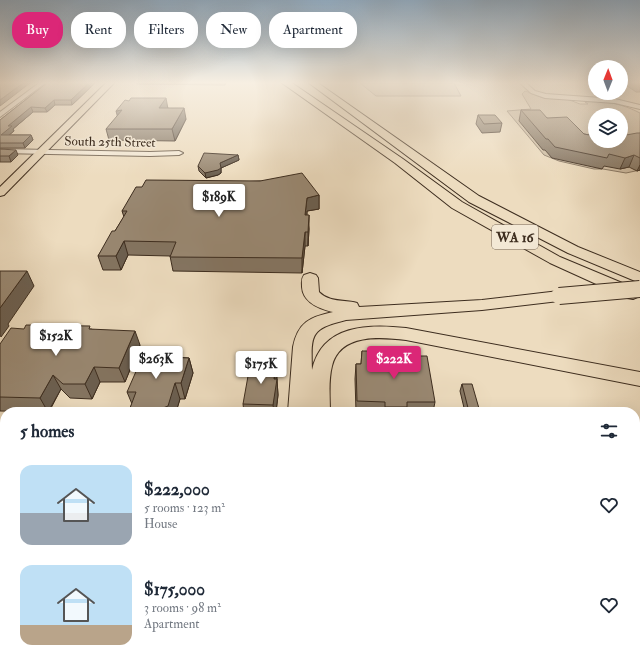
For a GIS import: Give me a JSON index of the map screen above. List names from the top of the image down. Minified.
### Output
{"streets":{"highway":["WA 16"],"street":["South 25th Street"]},"north":"top","page":{"chip":["Buy","Rent","Filters","New","Apartment"],"price":["$189K","$152K","$263K","$222K","$175K"],"heading":"5 homes","list":[{"name":"$222,000","note":"5 rooms · 123 m² · House"},{"name":"$175,000","note":"3 rooms · 98 m² · Apartment"}]}}
